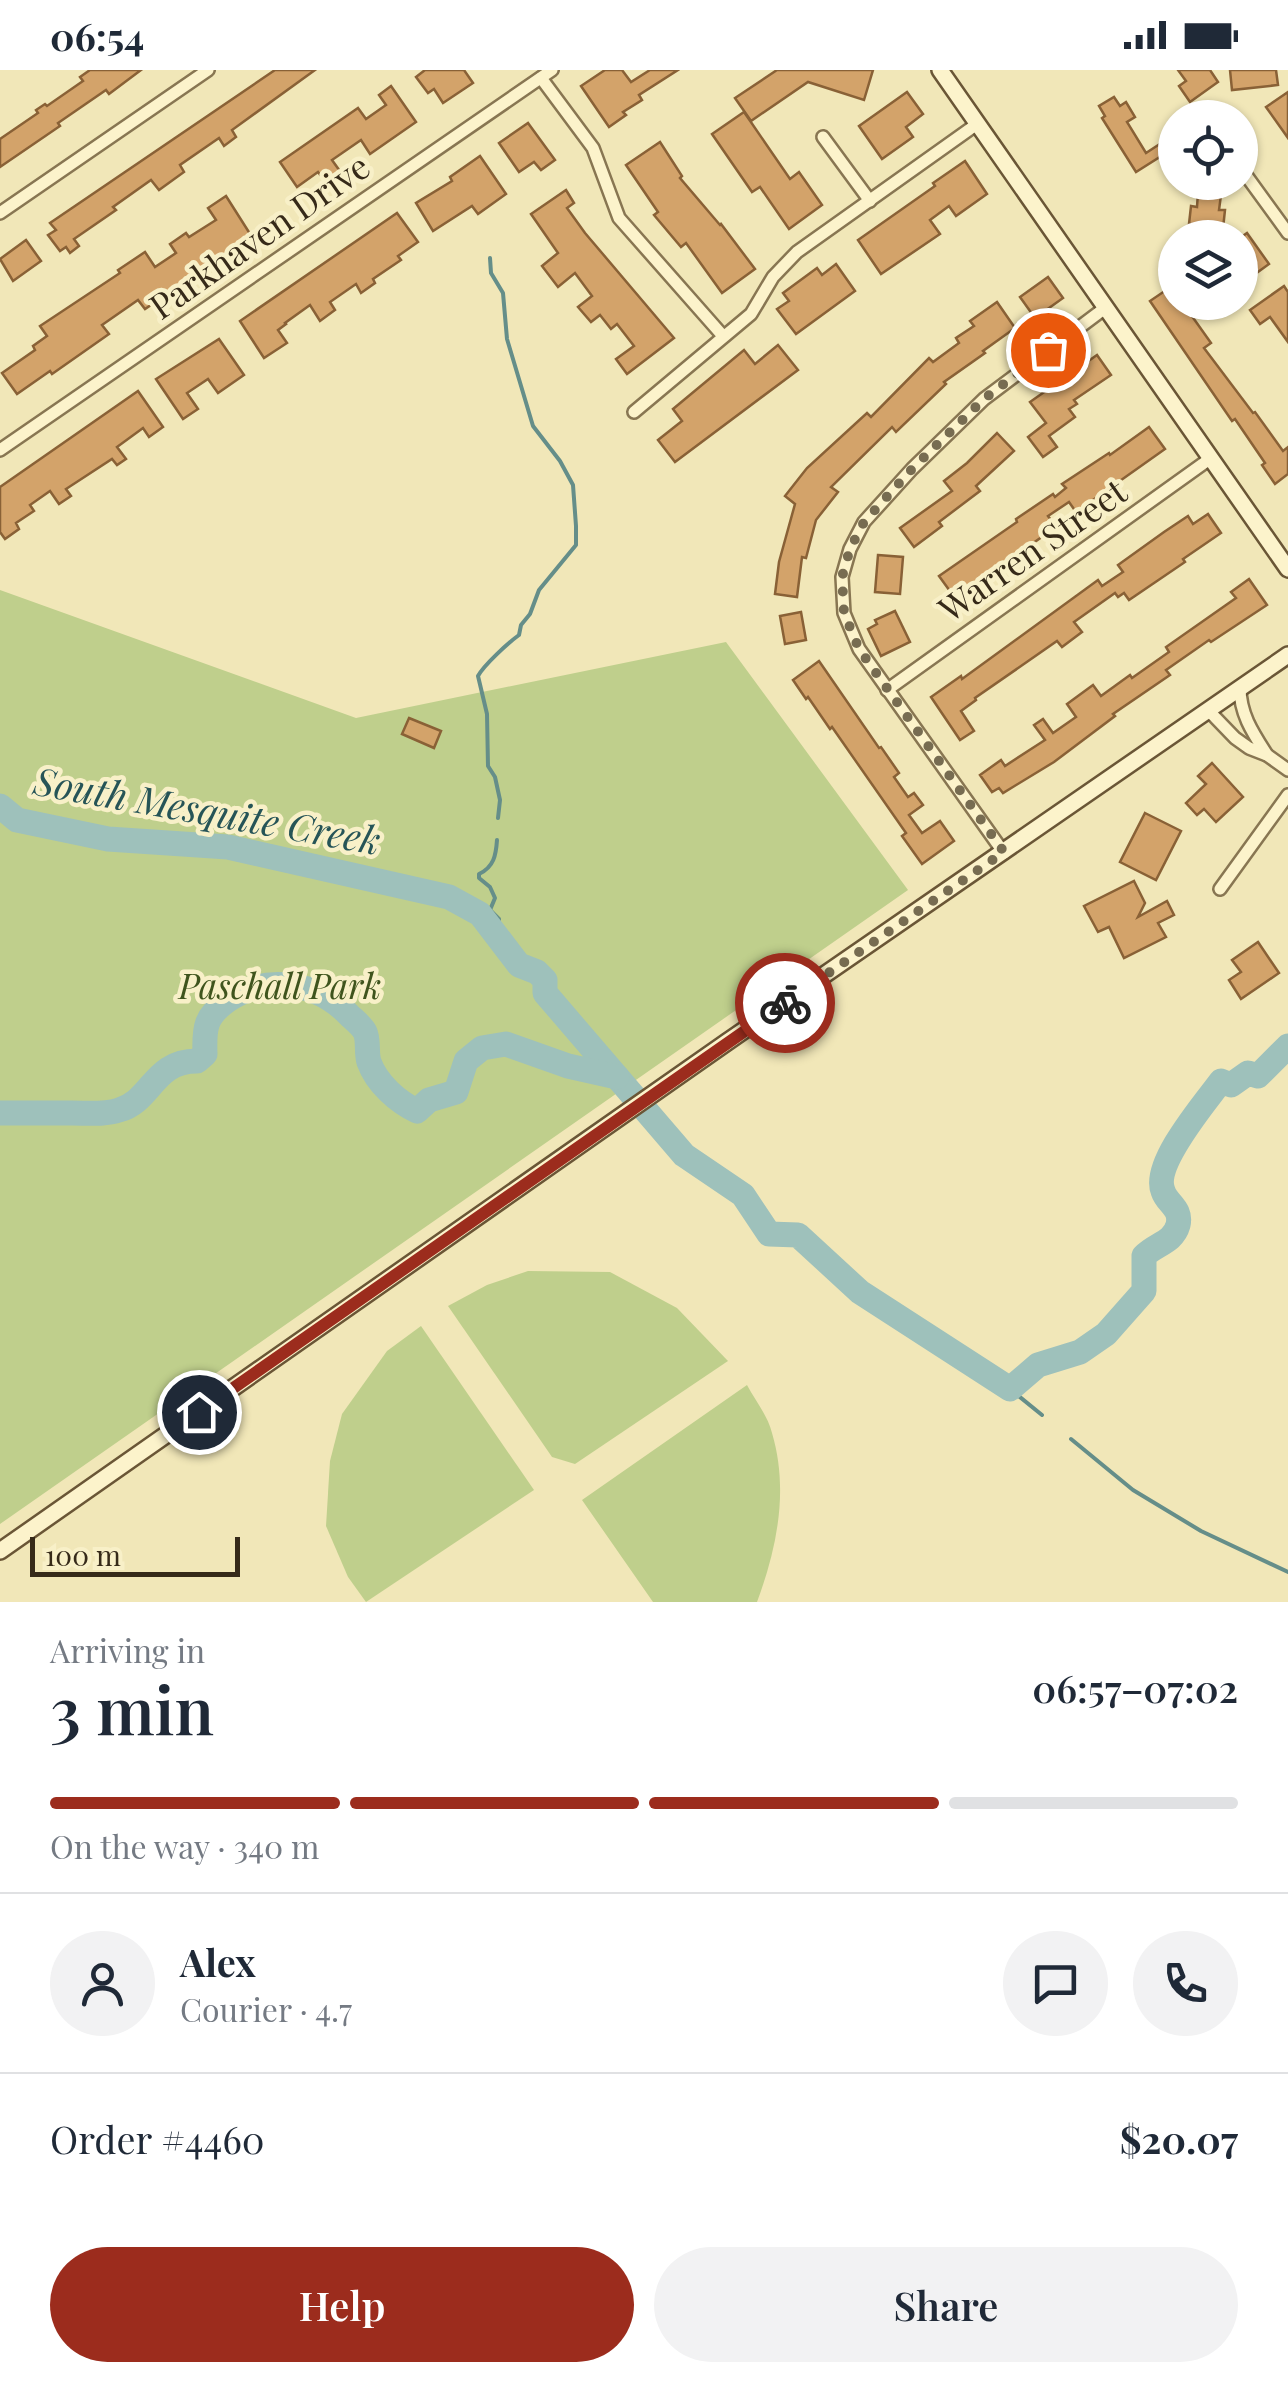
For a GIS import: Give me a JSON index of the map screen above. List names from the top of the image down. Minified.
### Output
{"streets":{"street":["Parkhaven Drive","Warren Street"]},"water":["South Mesquite Creek"],"parks":["Paschall Park"],"scale_bar":"100 m","page":{"status":"06:54","scale":"100 m","heading":["3 min","Arriving in","06:57–07:02"],"panel":["Alex","Courier · 4.7","Order #4460","$20.07"],"bar":"On the way · 340 m","buttons":["Help","Share"]}}
